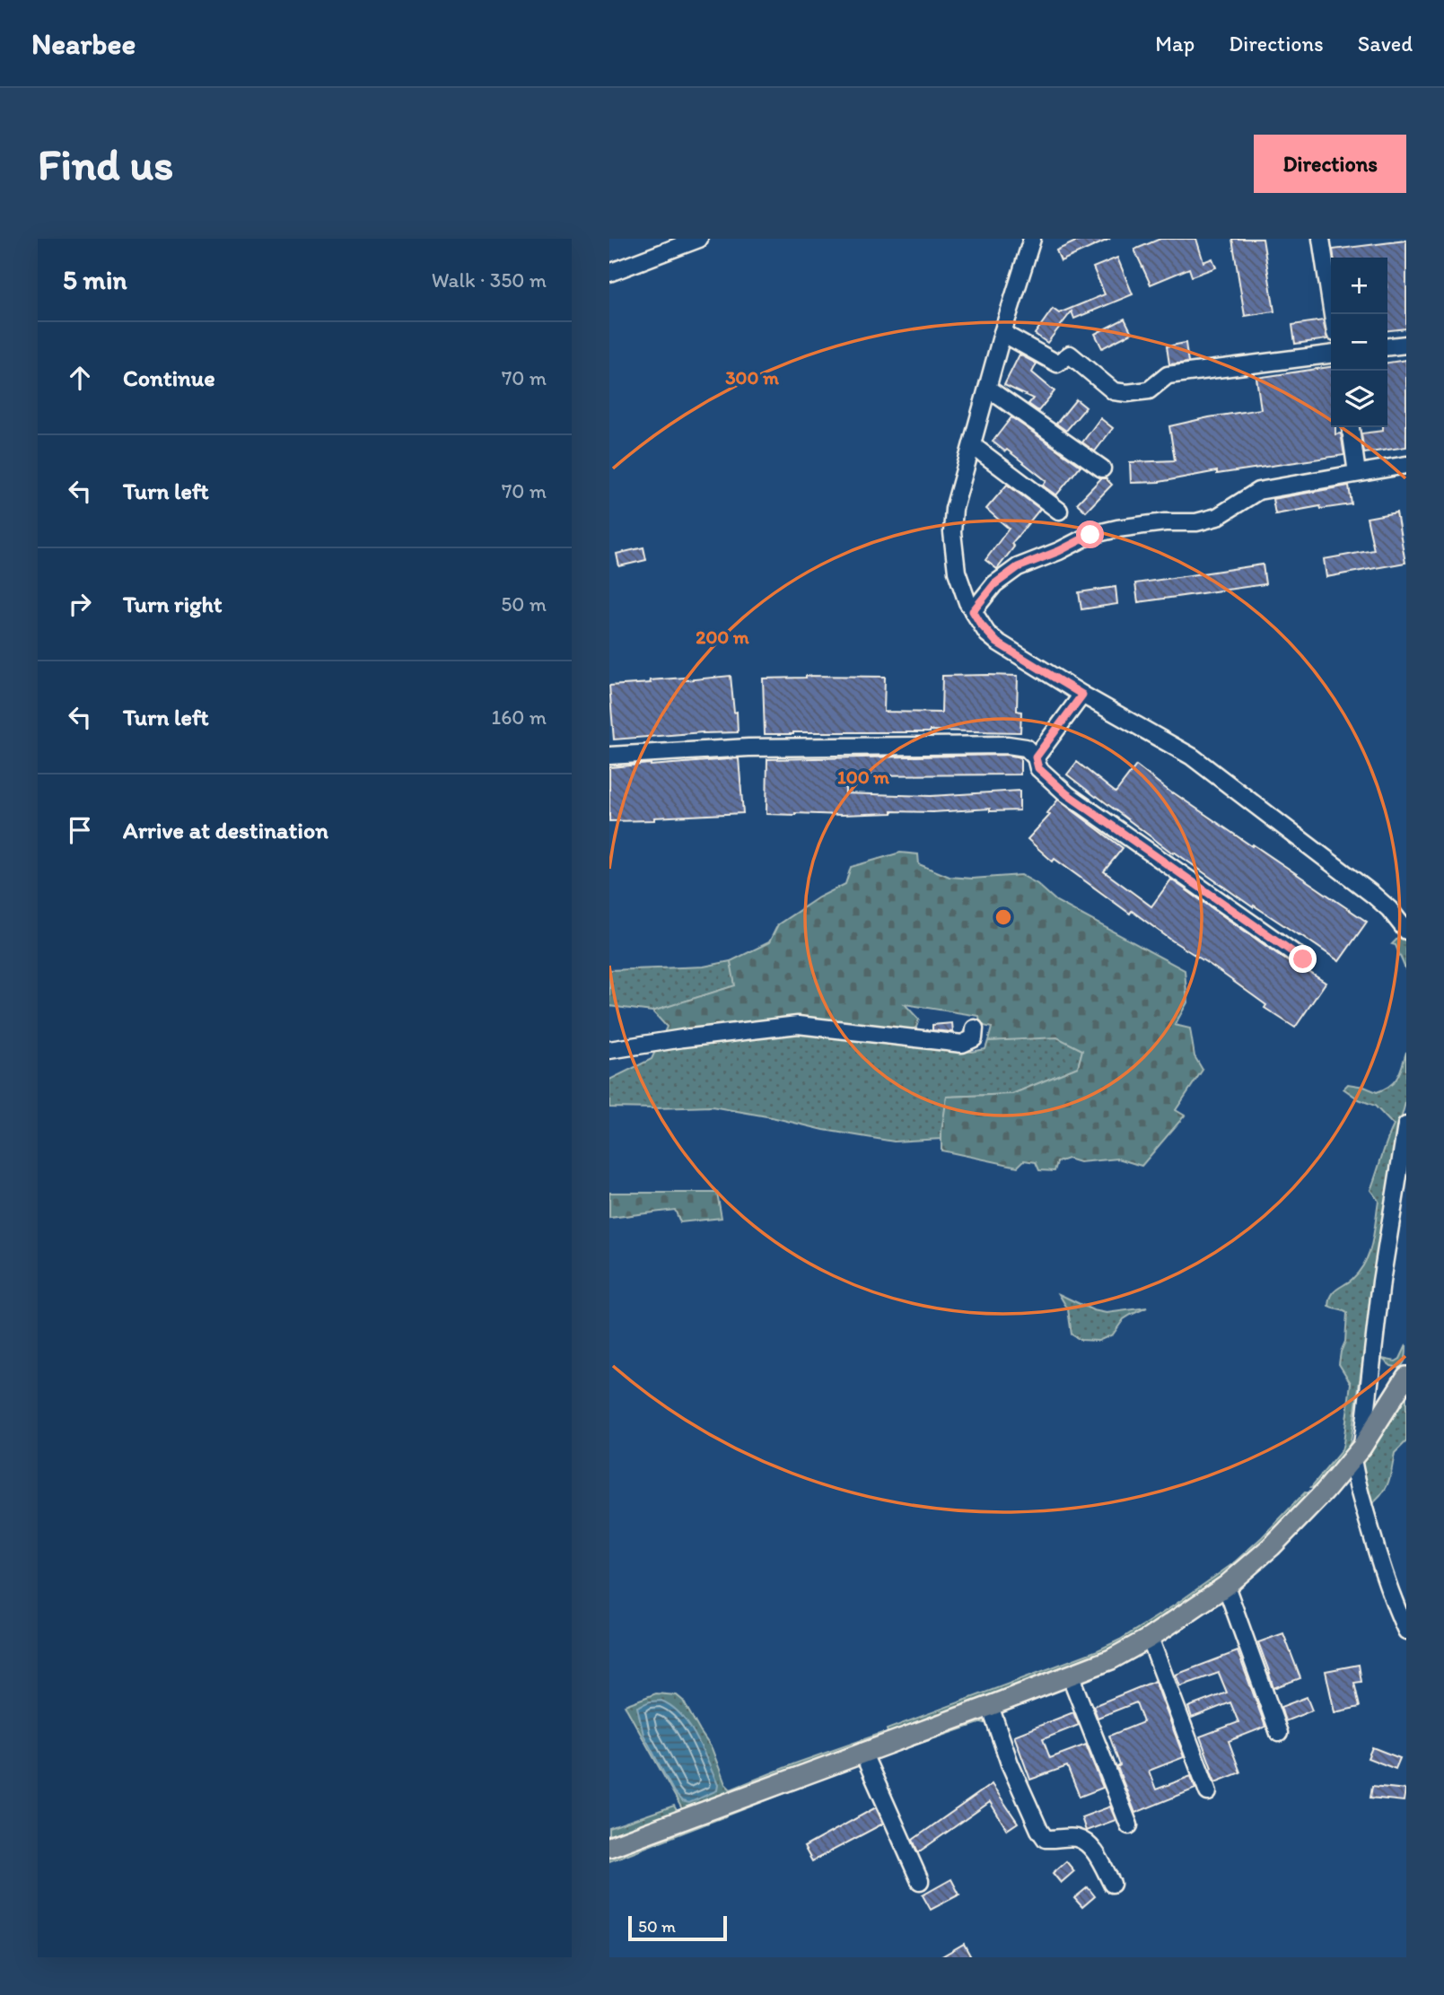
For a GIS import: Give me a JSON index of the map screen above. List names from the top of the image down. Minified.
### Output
{"scale_bar":"50 m","page":{"header":"Nearbee","nav":["Map","Directions","Saved"],"buttons":"Directions","title":"Find us","heading":["5 min","Walk · 350 m"],"map_buttons":["+","−"],"list":[["Continue","70 m"],["Turn left","70 m"],["Turn right","50 m"],["Turn left","160 m"],"Arrive at destination"],"scale":"50 m"},"rings":["300 m","200 m","100 m"]}
